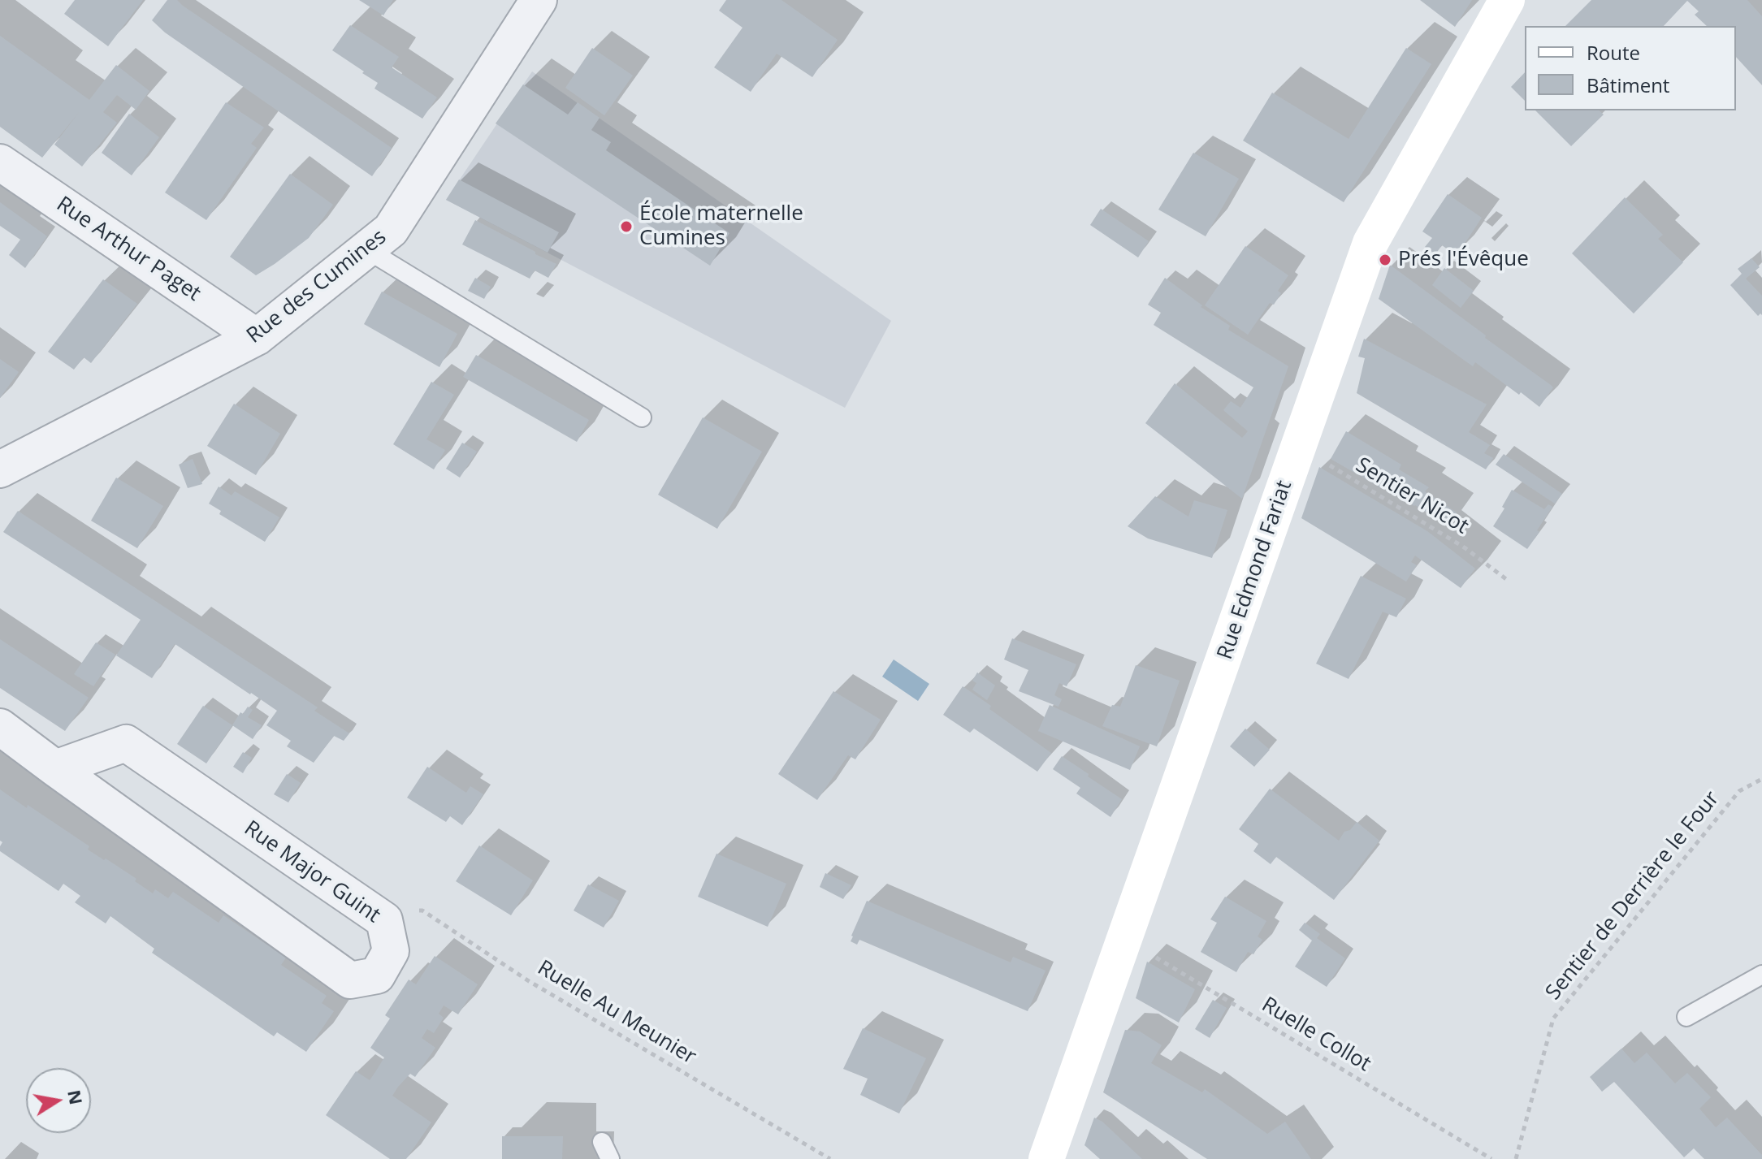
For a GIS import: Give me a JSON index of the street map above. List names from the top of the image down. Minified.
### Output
{"streets":{"street":["Rue Arthur Paget","Rue des Cumines","Rue Edmond Fariat","Rue Major Guint"],"path":["Sentier Nicot","Sentier de Derrière le Four","Ruelle Au Meunier","Ruelle Collot"]},"crossings":[["Rue Arthur Paget","Rue des Cumines"],["Sentier Nicot","Rue Edmond Fariat"],["Rue Edmond Fariat","Ruelle Collot"],["Rue Major Guint","Ruelle Au Meunier"]],"places":["École maternelle Cumines","Prés l'Évêque"],"legend":["Route","Bâtiment"],"north":"right"}
